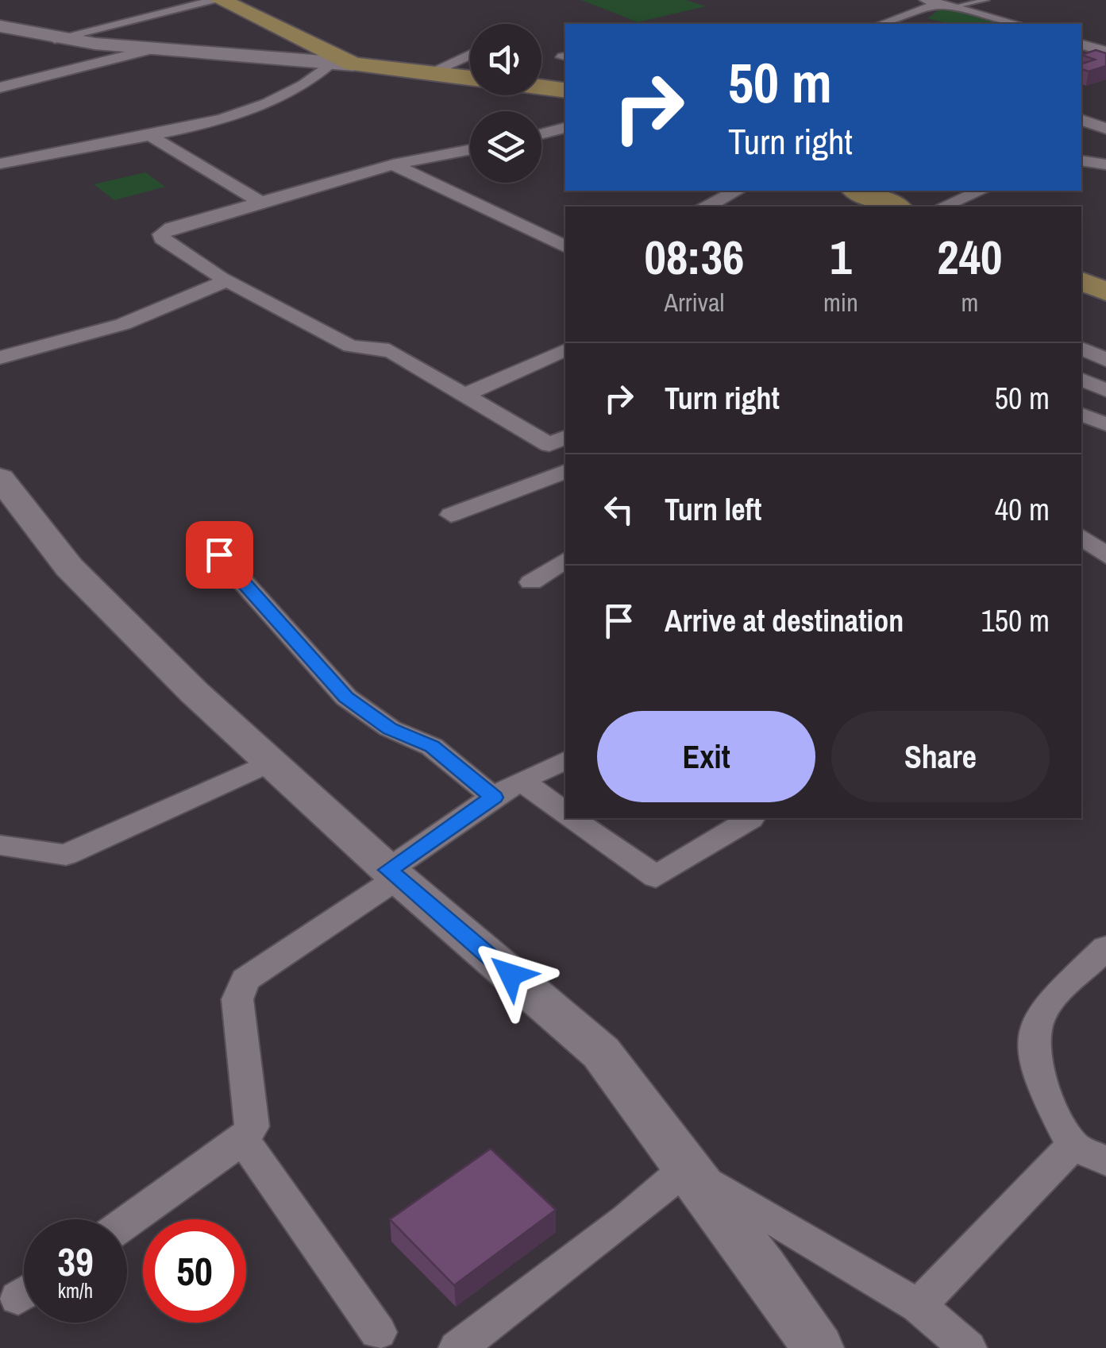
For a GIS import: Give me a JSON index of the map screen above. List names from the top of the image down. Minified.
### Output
{"page":{"turn":["50 m","Turn right"],"eta":["08:36","Arrival","1","min","240","m"],"list":[{"name":"Turn right","value":"50 m"},{"name":"Turn left","value":"40 m"},{"name":"Arrive at destination","value":"150 m"}],"buttons":["Exit","Share"],"speed":"39 km/h","limit":"50"}}
